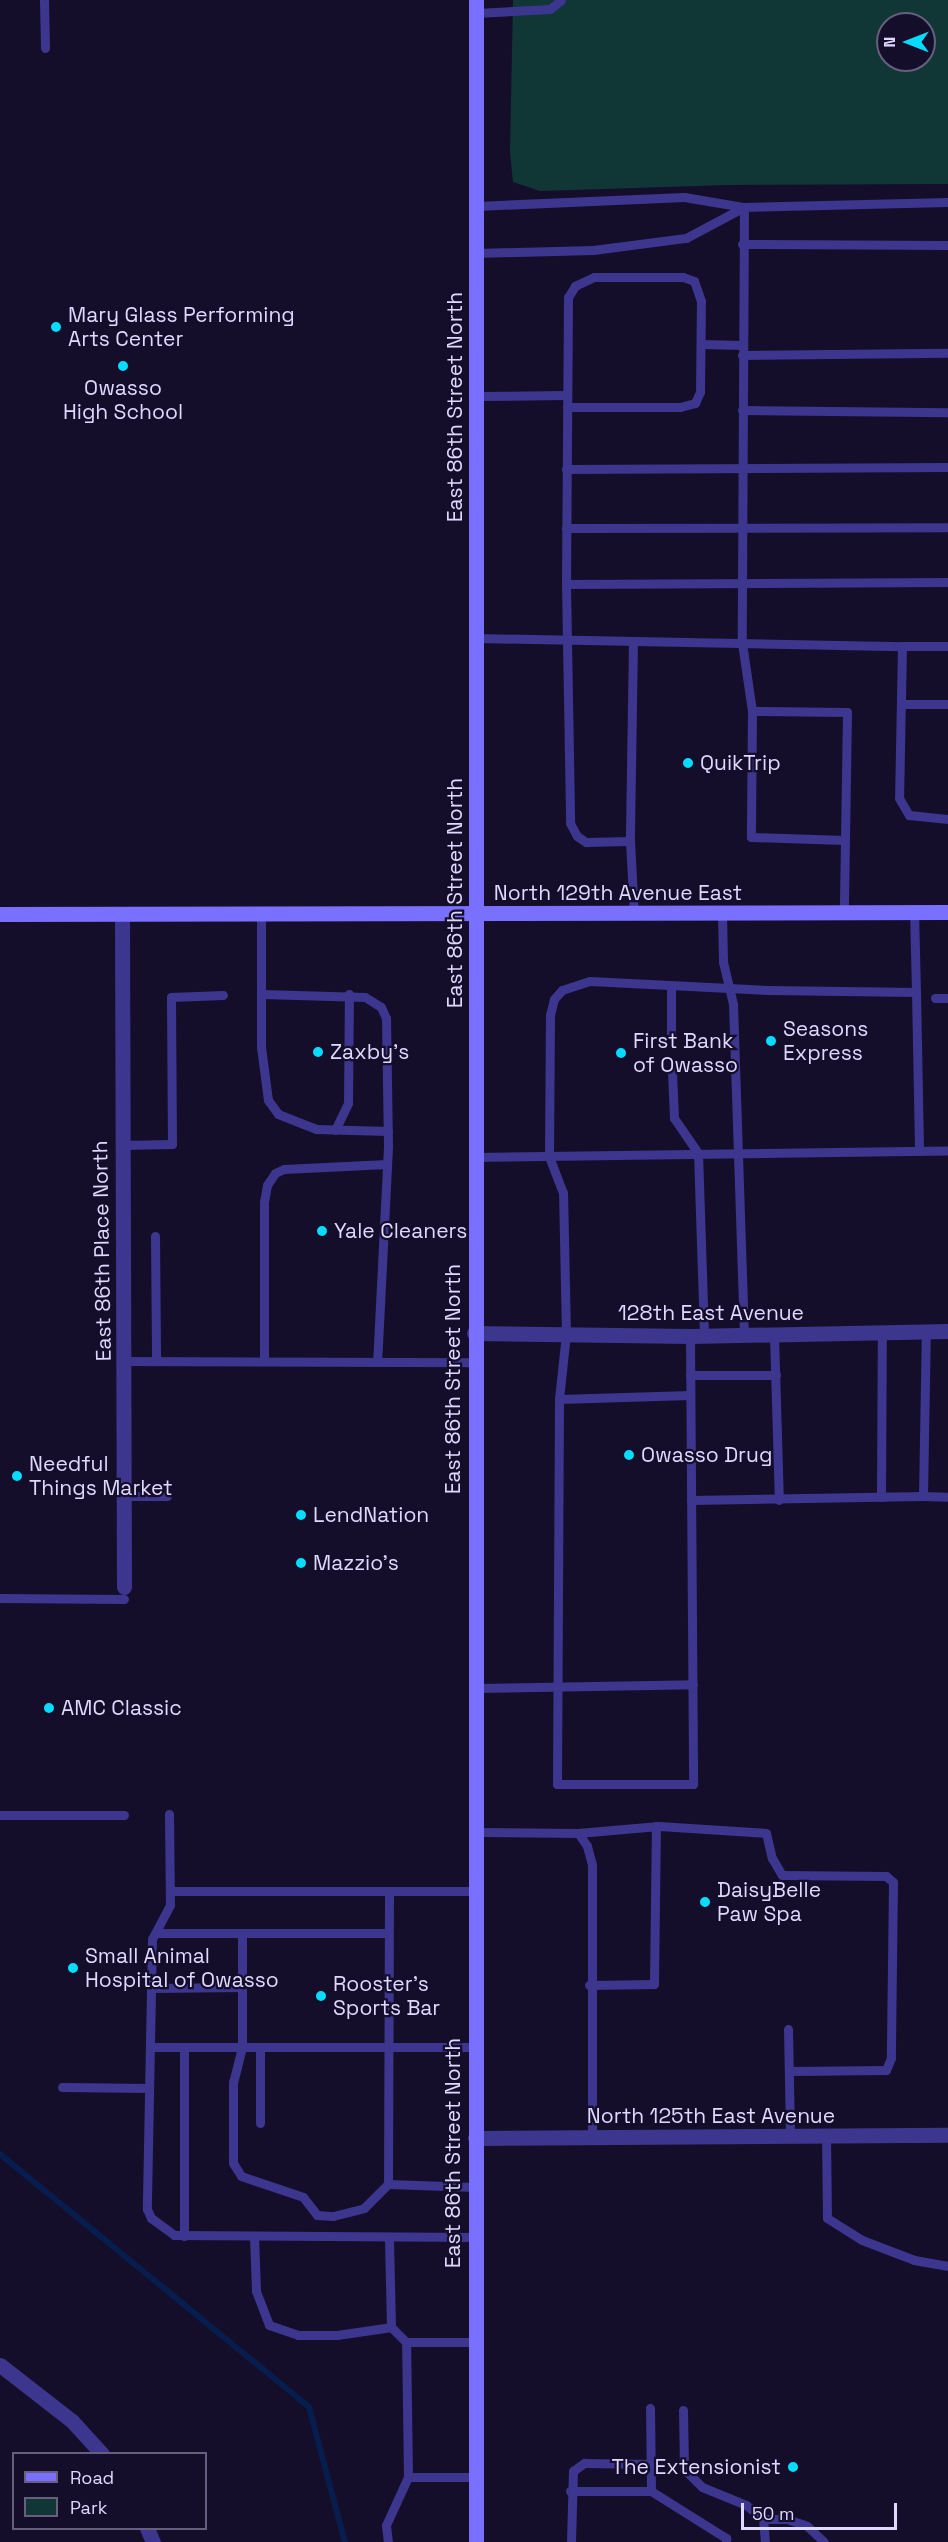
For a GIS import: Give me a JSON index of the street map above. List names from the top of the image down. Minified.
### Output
{"streets":{"main road":["East 86th Street North","North 129th Avenue East"],"street":["East 86th Place North","128th East Avenue","North 125th East Avenue"]},"crossings":[["East 86th Street North","North 129th Avenue East"],["East 86th Street North","128th East Avenue"],["East 86th Street North","North 125th East Avenue"],["North 129th Avenue East","East 86th Place North"]],"places":["Mary Glass Performing Arts Center","Owasso High School","QuikTrip","Seasons Express","Zaxby's","First Bank of Owasso","Yale Cleaners","Owasso Drug","Needful Things Market","LendNation","Mazzio's","AMC Classic","DaisyBelle Paw Spa","Small Animal Hospital of Owasso","Rooster's Sports Bar","The Extensionist"],"legend":["Road","Park"],"scale_bar":"50 m","north":"left"}
